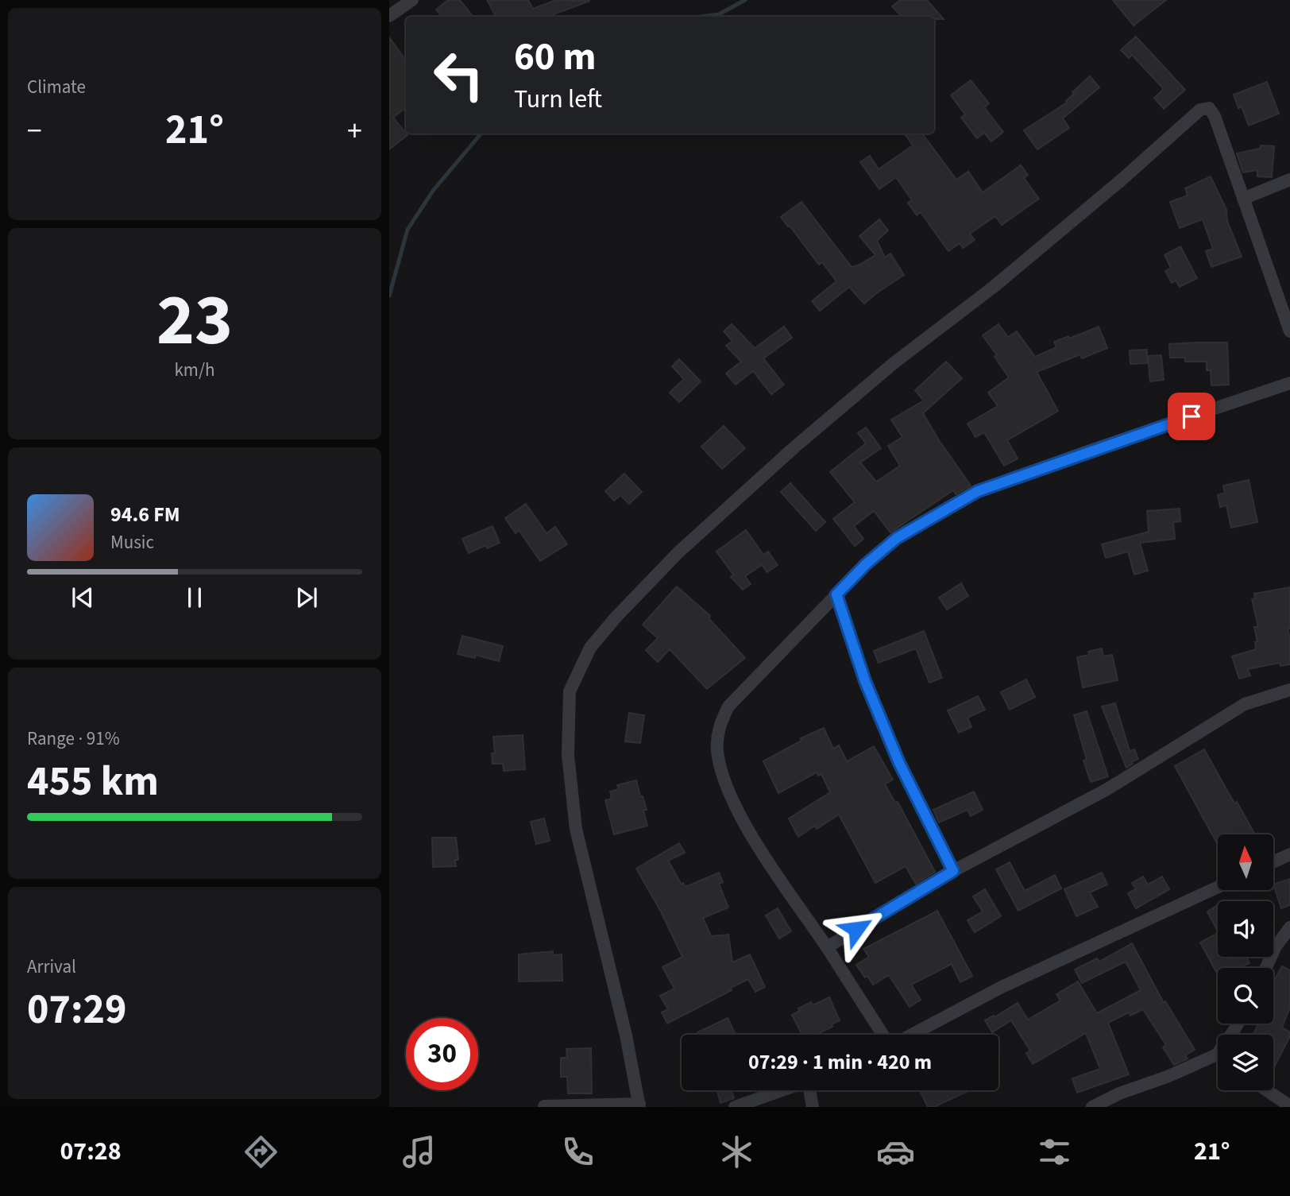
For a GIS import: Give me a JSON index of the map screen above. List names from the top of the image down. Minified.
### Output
{"north":"top","page":{"tile":["Climate",["23","km/h"],["Range · 91%","455 km"],["Arrival","07:29"]],"turn":["60 m","Turn left"],"heat":["−","21°","+"],"song":["94.6 FM","Music"],"limit":"30","trip":"07:29 · 1 min · 420 m","tabs":["07:28","21°"]}}
